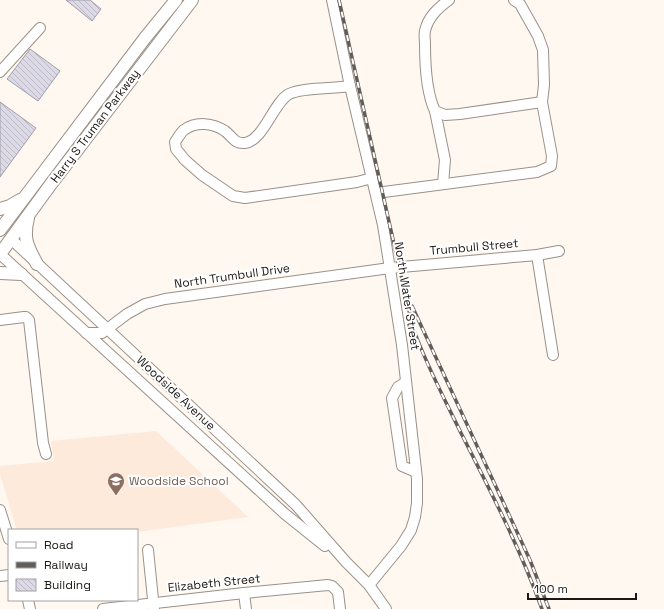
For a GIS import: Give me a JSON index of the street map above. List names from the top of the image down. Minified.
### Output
{"streets":{"main road":["Harry S Truman Parkway","Woodside Avenue"],"street":["Trumbull Street","North Trumbull Drive","North Water Street","Elizabeth Street"]},"crossings":[["Harry S Truman Parkway","Woodside Avenue"],["Trumbull Street","North Trumbull Drive"],["Trumbull Street","North Water Street"],["North Trumbull Drive","North Water Street"],["North Trumbull Drive","Woodside Avenue"],["North Water Street","Woodside Avenue"]],"places":{"school or university":["Woodside School"]},"legend":["Road","Railway","Building"],"scale_bar":"100 m"}
